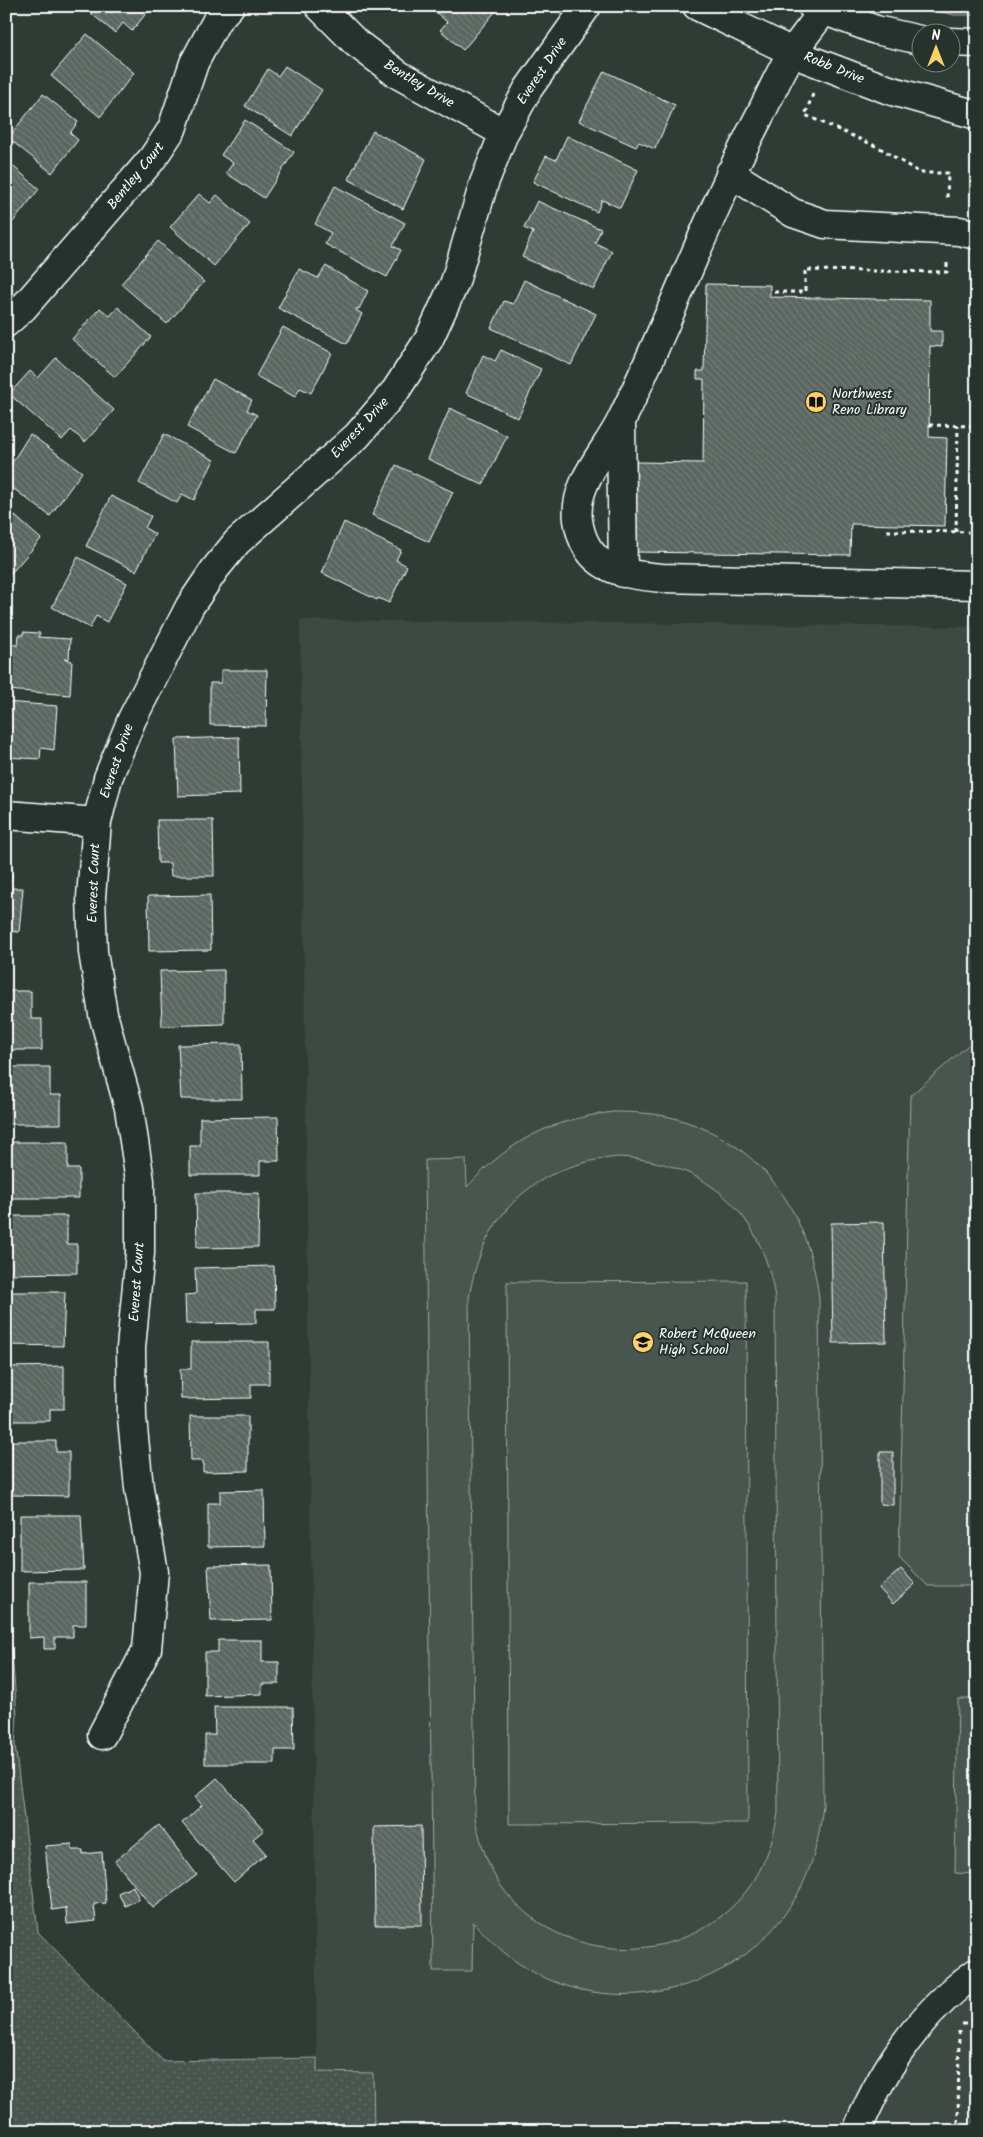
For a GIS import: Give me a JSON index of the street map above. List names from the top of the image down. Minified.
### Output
{"streets":{"street":["Robb Drive","Everest Drive","Bentley Drive","Bentley Court","Everest Court"]},"crossings":[["Everest Drive","Bentley Drive"],["Everest Drive","Everest Court"]],"places":{"library":["Northwest Reno Library"],"school or university":["Robert McQueen High School"]},"north":"top"}
